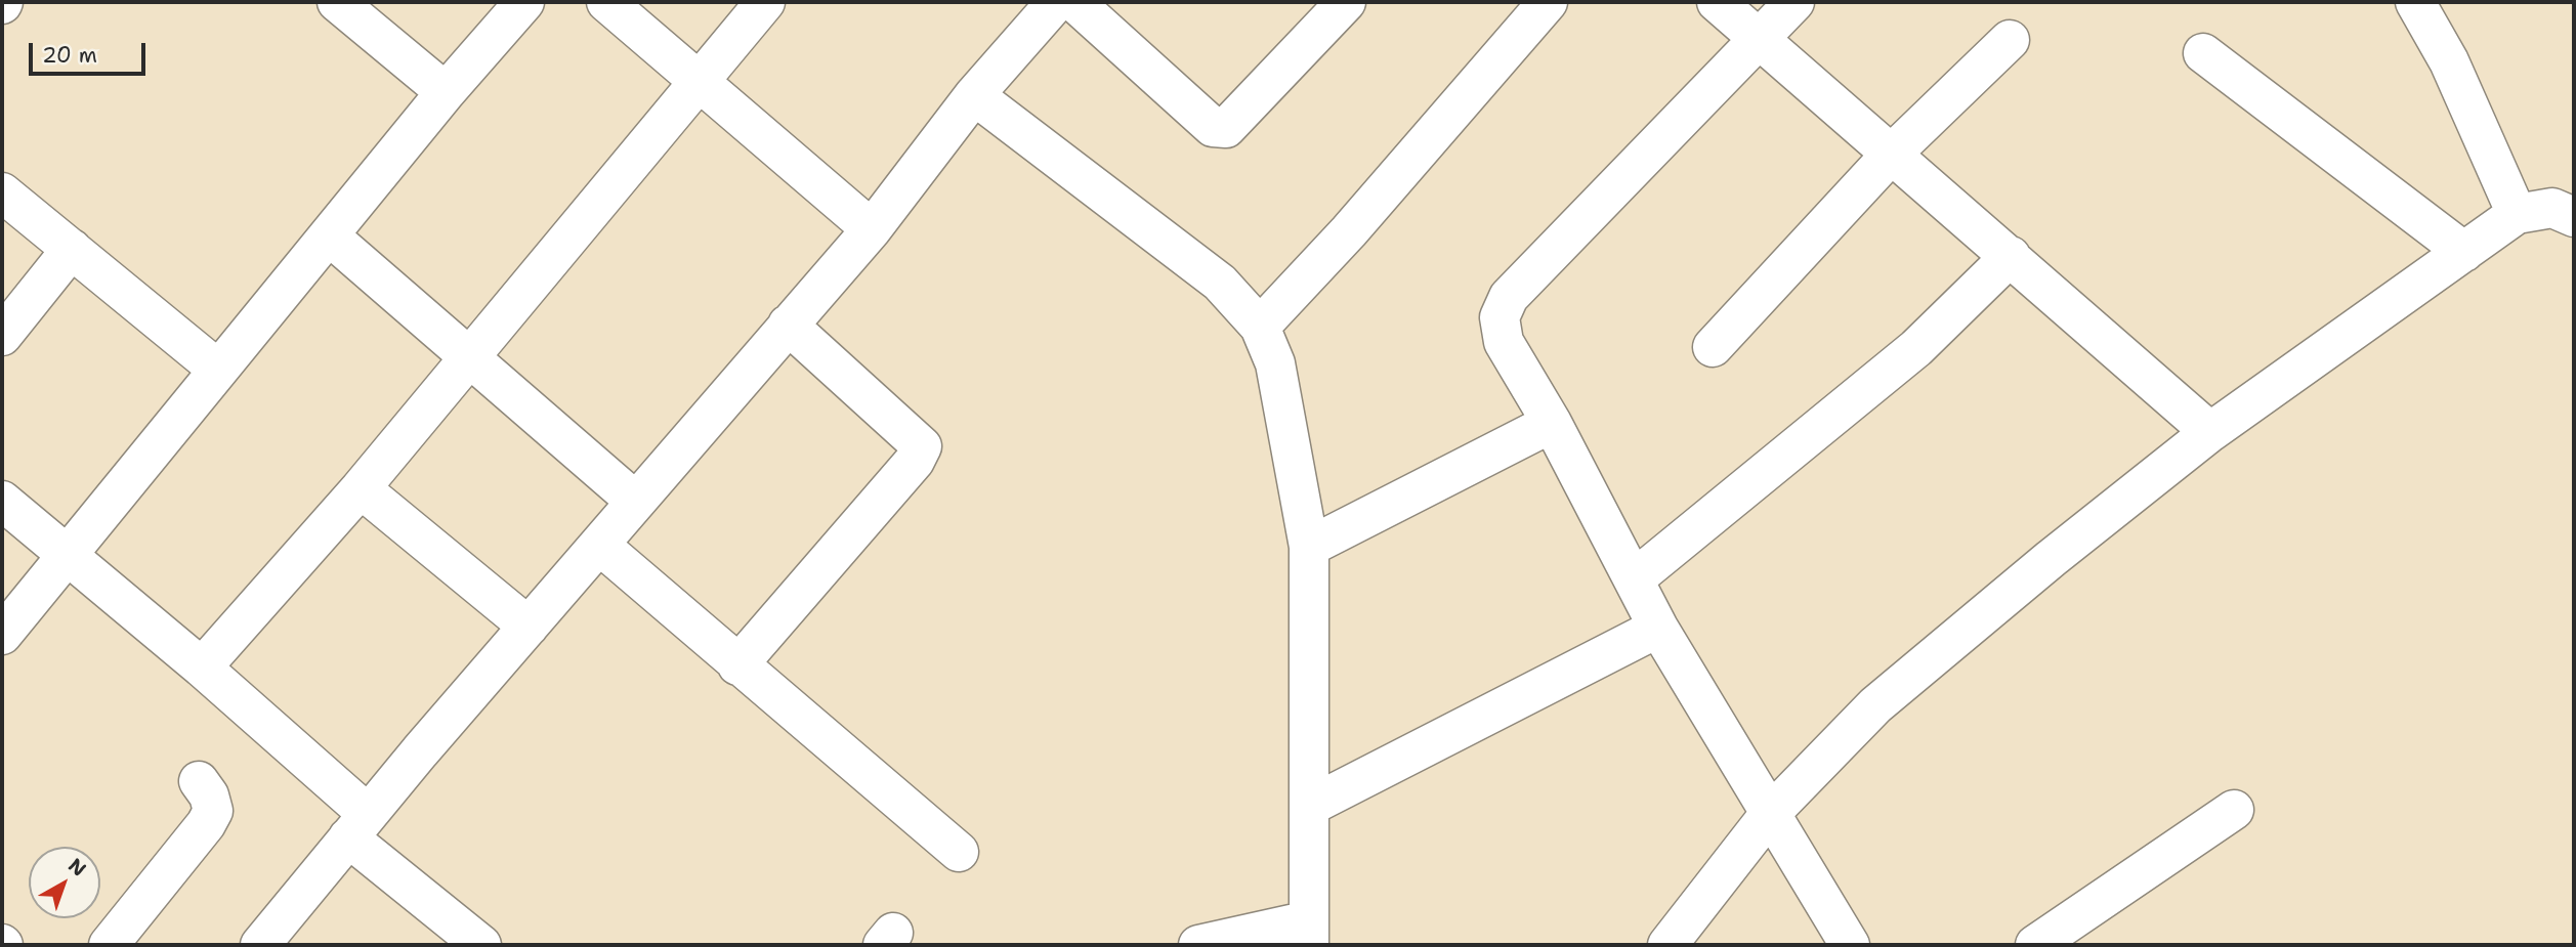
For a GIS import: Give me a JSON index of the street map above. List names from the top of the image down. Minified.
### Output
{"scale_bar":"20 m","north":"top right"}
